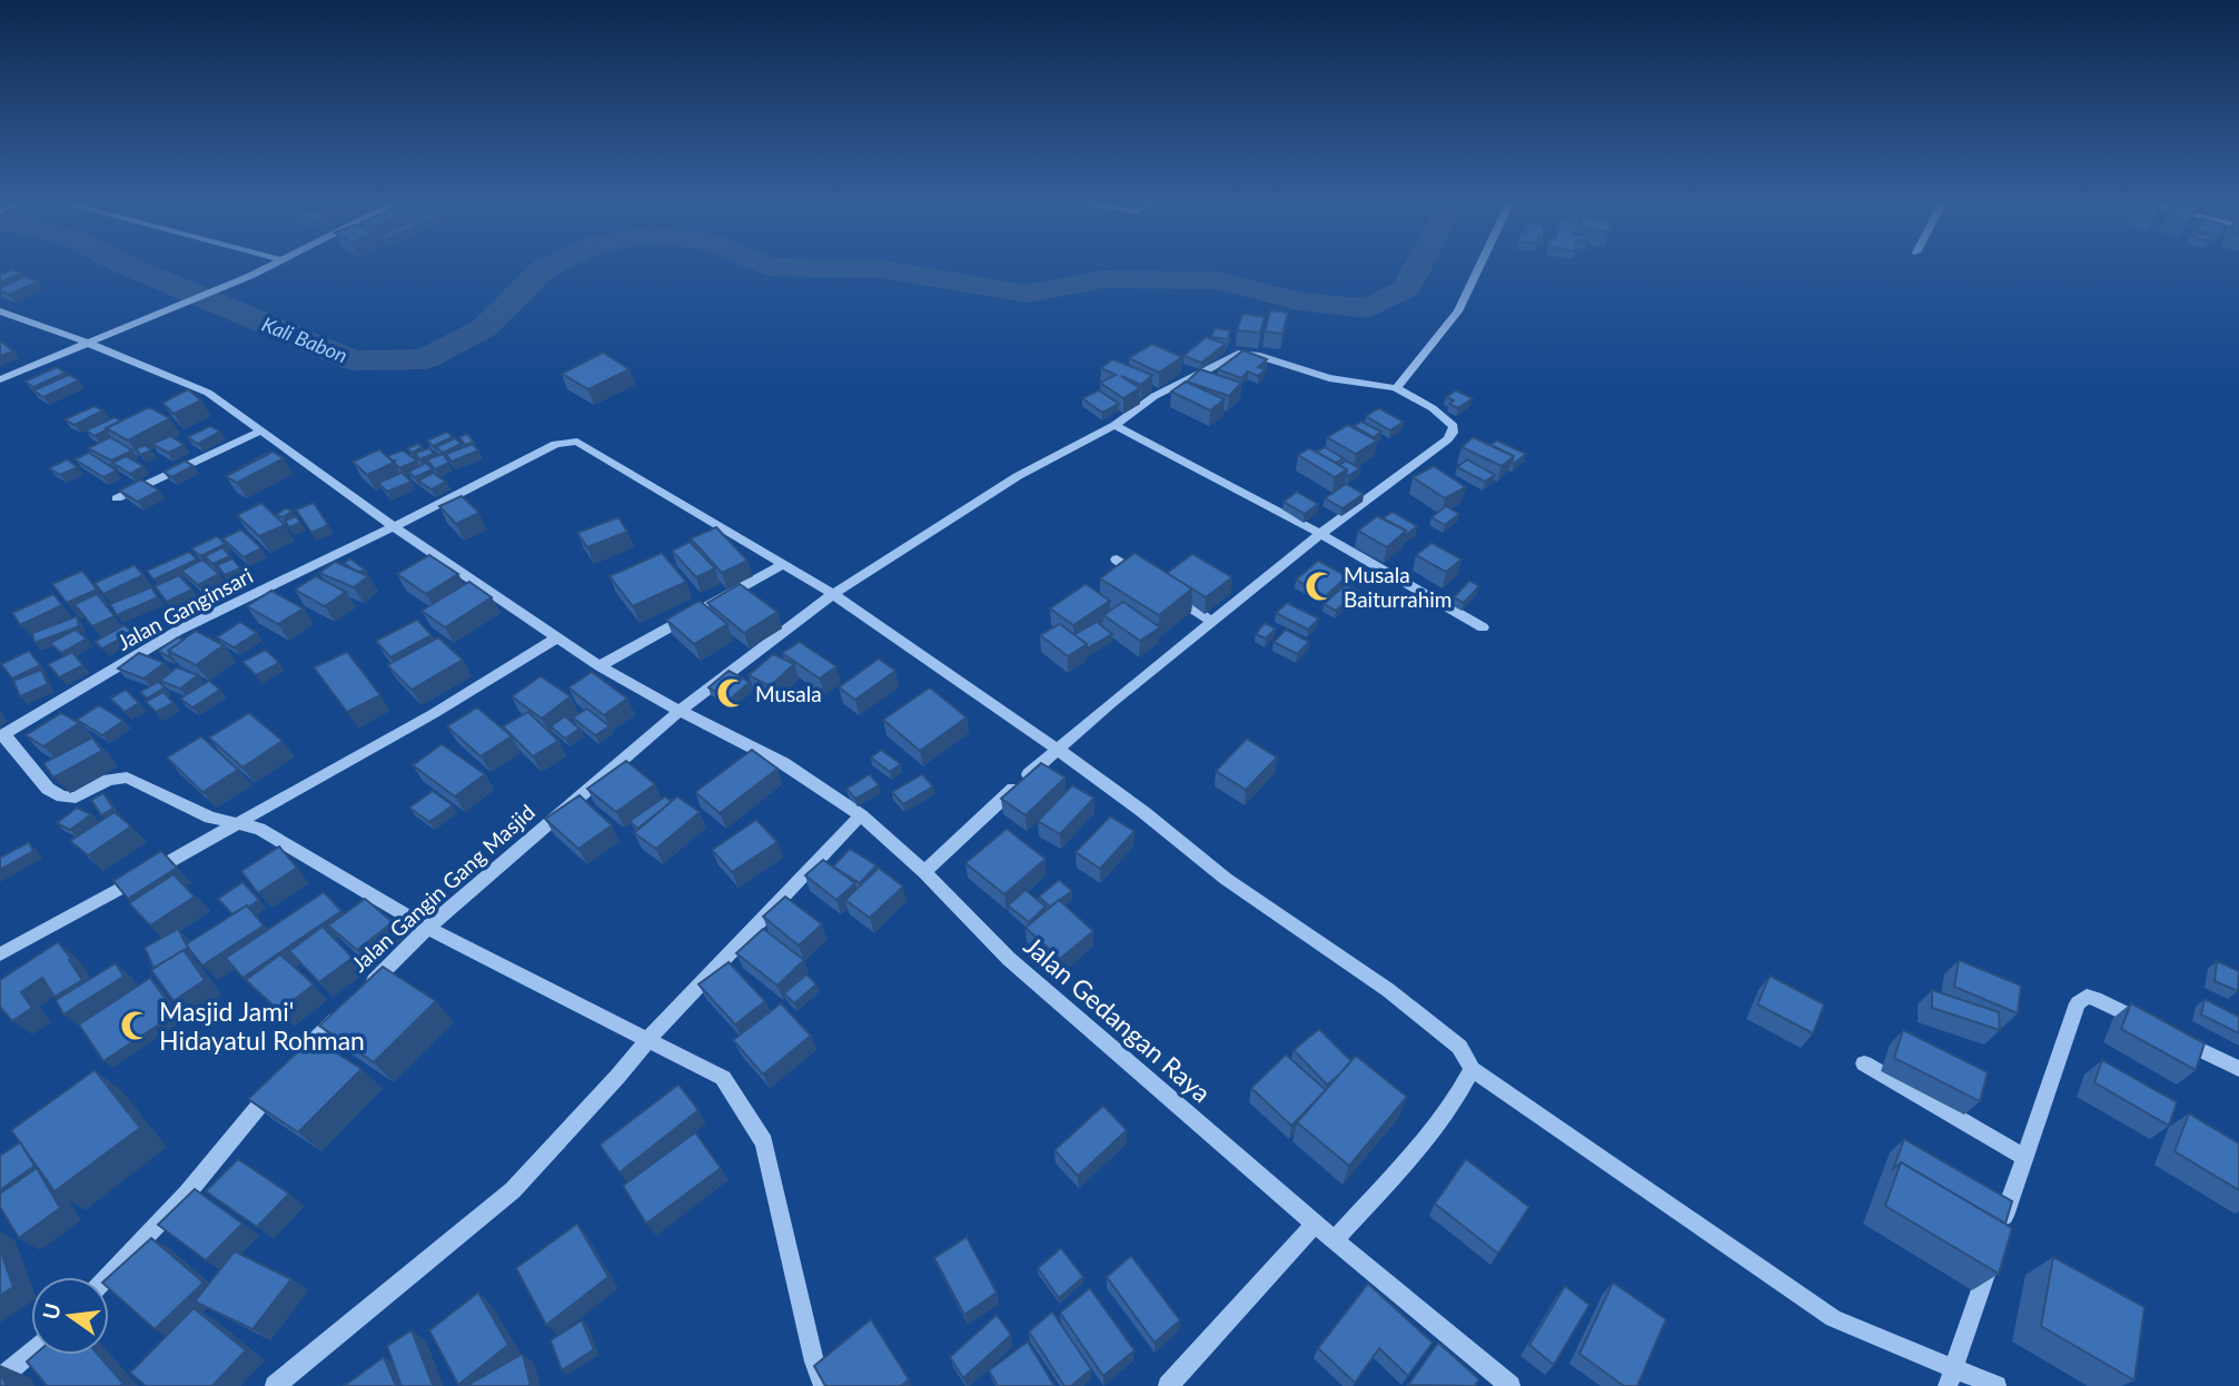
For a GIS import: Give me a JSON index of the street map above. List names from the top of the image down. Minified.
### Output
{"streets":{"street":["Jalan Ganginsari","Jalan Gangin Gang Masjid","Jalan Gedangan Raya"]},"crossings":[["Jalan Ganginsari","Jalan Gedangan Raya"],["Jalan Gangin Gang Masjid","Jalan Gedangan Raya"]],"water":["Kali Babon"],"places":{"mosque":["Musala Baiturrahim","Musala","Masjid Jami' Hidayatul Rohman"]},"north":"left"}
